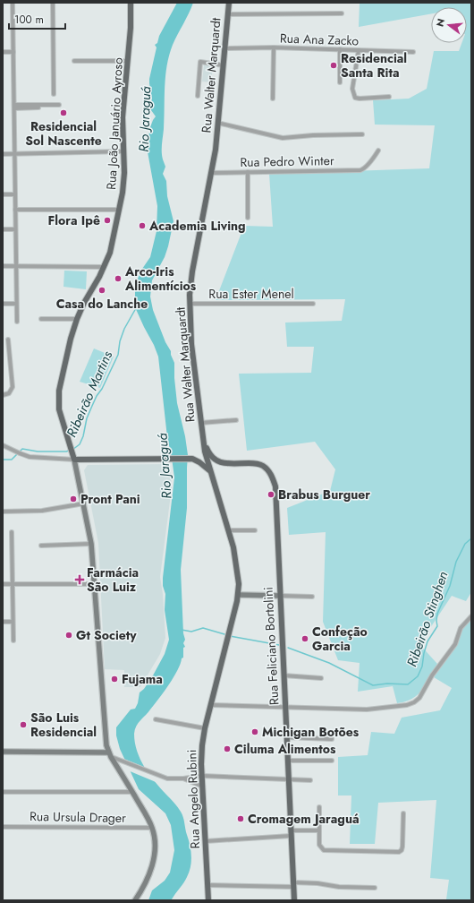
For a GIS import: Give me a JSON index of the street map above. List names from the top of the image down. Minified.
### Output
{"streets":{"main road":["Rua Walter Marquardt","Rua João Januário Ayroso","Rua Feliciano Bortolini","Rua Angelo Rubini"],"street":["Rua Ana Zacko","Rua Pedro Winter","Rua Ester Menel","Rua Ursula Drager"]},"crossings":[["Rua Ana Zacko","Rua Walter Marquardt"],["Rua Walter Marquardt","Rua Pedro Winter"],["Rua Walter Marquardt","Rua Ester Menel"],["Rua Walter Marquardt","Rua Angelo Rubini"],["Rua João Januário Ayroso","Rua Ursula Drager"]],"water":["Rio Jaraguá","Ribeirão Martins","Ribeirão Stinghen"],"places":{"other":["Residencial Santa Rita","Residencial Sol Nascente","Flora Ipê","Academia Living","Arco-Iris Alimentícios","Casa do Lanche","Brabus Burguer","Pront Pani","Gt Society","Confeção Garcia","Fujama","São Luis Residencial","Michigan Botões","Ciluma Alimentos","Cromagem Jaraguá"],"health":["Farmácia São Luiz"]},"scale_bar":"100 m","north":"left"}
